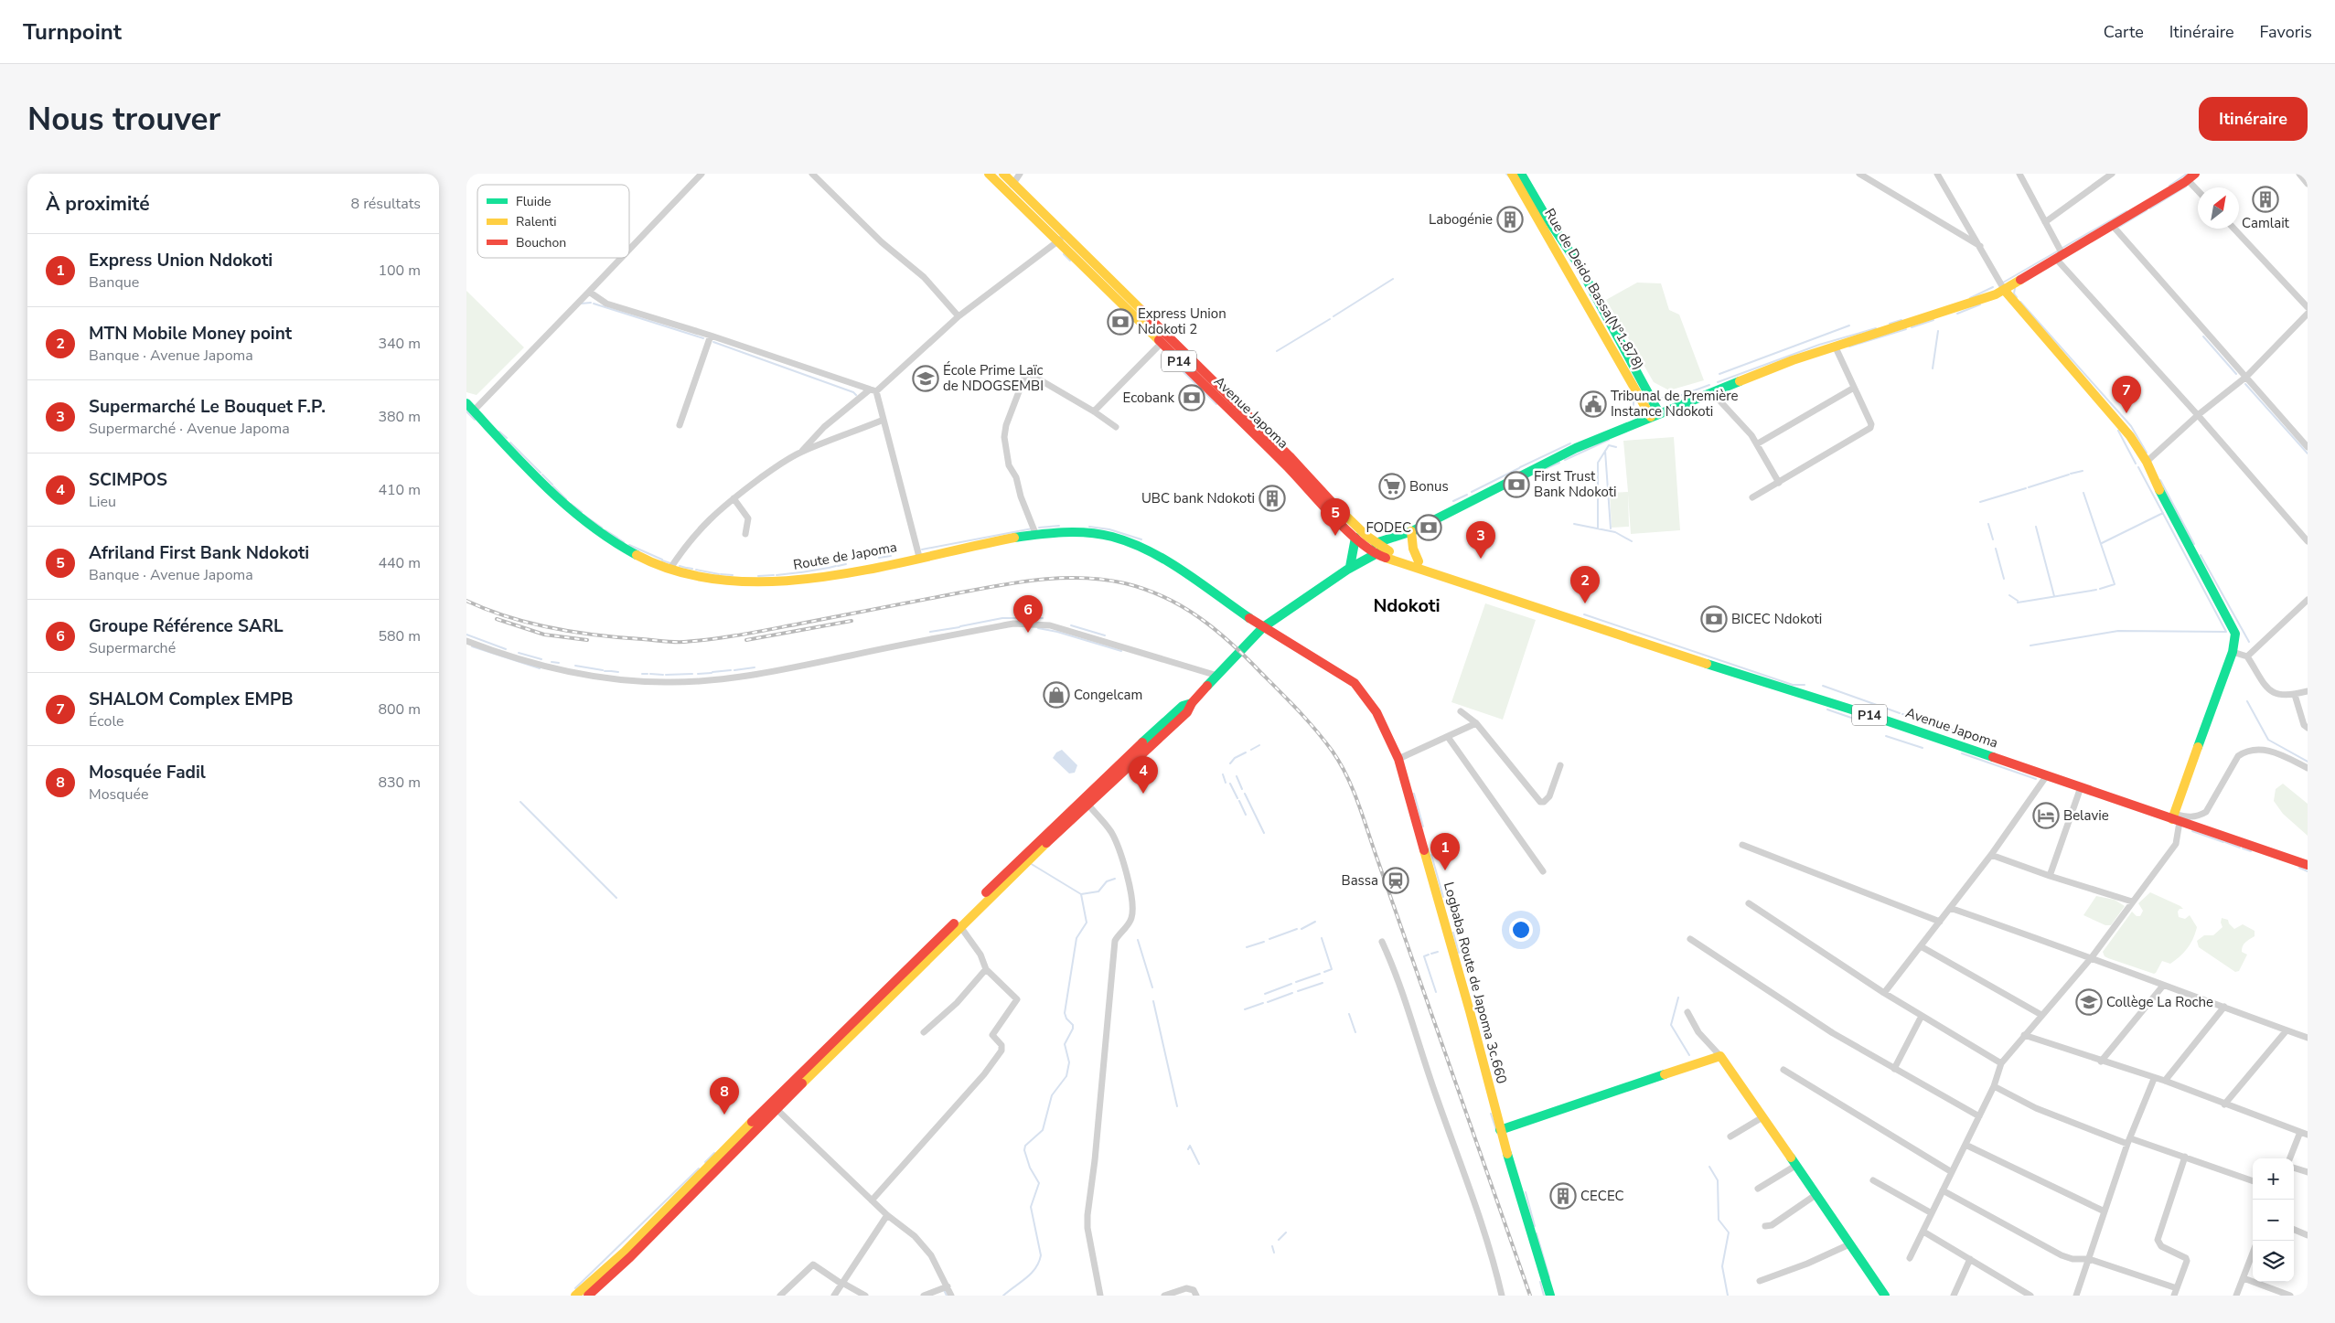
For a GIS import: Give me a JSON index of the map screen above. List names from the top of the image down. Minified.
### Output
{"streets":{"main road":["Rue de Deido Bassa(N°1.878)","P14","Avenue Japoma","Route de Japoma","Logbaba Route de Japoma 3c.660"]},"crossings":[["Route de Japoma","Logbaba Route de Japoma 3c.660"]],"districts":["Ndokoti"],"places":{"building":["Camlait","Labogénie","UBC bank Ndokoti","CECEC"],"bank":["Express Union Ndokoti 2","Ecobank","First Trust Bank Ndokoti","FODEC","BICEC Ndokoti"],"school or university":["École Prime Laïc de NDOGSEMBI","Collège La Roche"],"public building":["Tribunal de Première Instance Ndokoti"],"supermarket":["Bonus"],"shop":["Congelcam"],"hotel":["Belavie"],"station":["Bassa"]},"legend":["Fluide","Ralenti","Bouchon"],"north":"top right","page":{"header":"Turnpoint","nav":["Carte","Itinéraire","Favoris"],"buttons":"Itinéraire","title":"Nous trouver","heading":["À proximité","8 résultats"],"list":[{"mark":"1","name":"Express Union Ndokoti","note":"Banque","value":"100 m"},{"mark":"2","name":"MTN Mobile Money point","note":"Banque · Avenue Japoma","value":"340 m"},{"mark":"3","name":"Supermarché Le Bouquet F.P.","note":"Supermarché · Avenue Japoma","value":"380 m"},{"mark":"4","name":"SCIMPOS","note":"Lieu","value":"410 m"},{"mark":"5","name":"Afriland First Bank Ndokoti","note":"Banque · Avenue Japoma","value":"440 m"},{"mark":"6","name":"Groupe Référence SARL","note":"Supermarché","value":"580 m"},{"mark":"7","name":"SHALOM Complex EMPB","note":"École","value":"800 m"},{"mark":"8","name":"Mosquée Fadil","note":"Mosquée","value":"830 m"}],"pins":["7","5","3","2","6","4","1","8"],"map_buttons":["+","−"]}}
